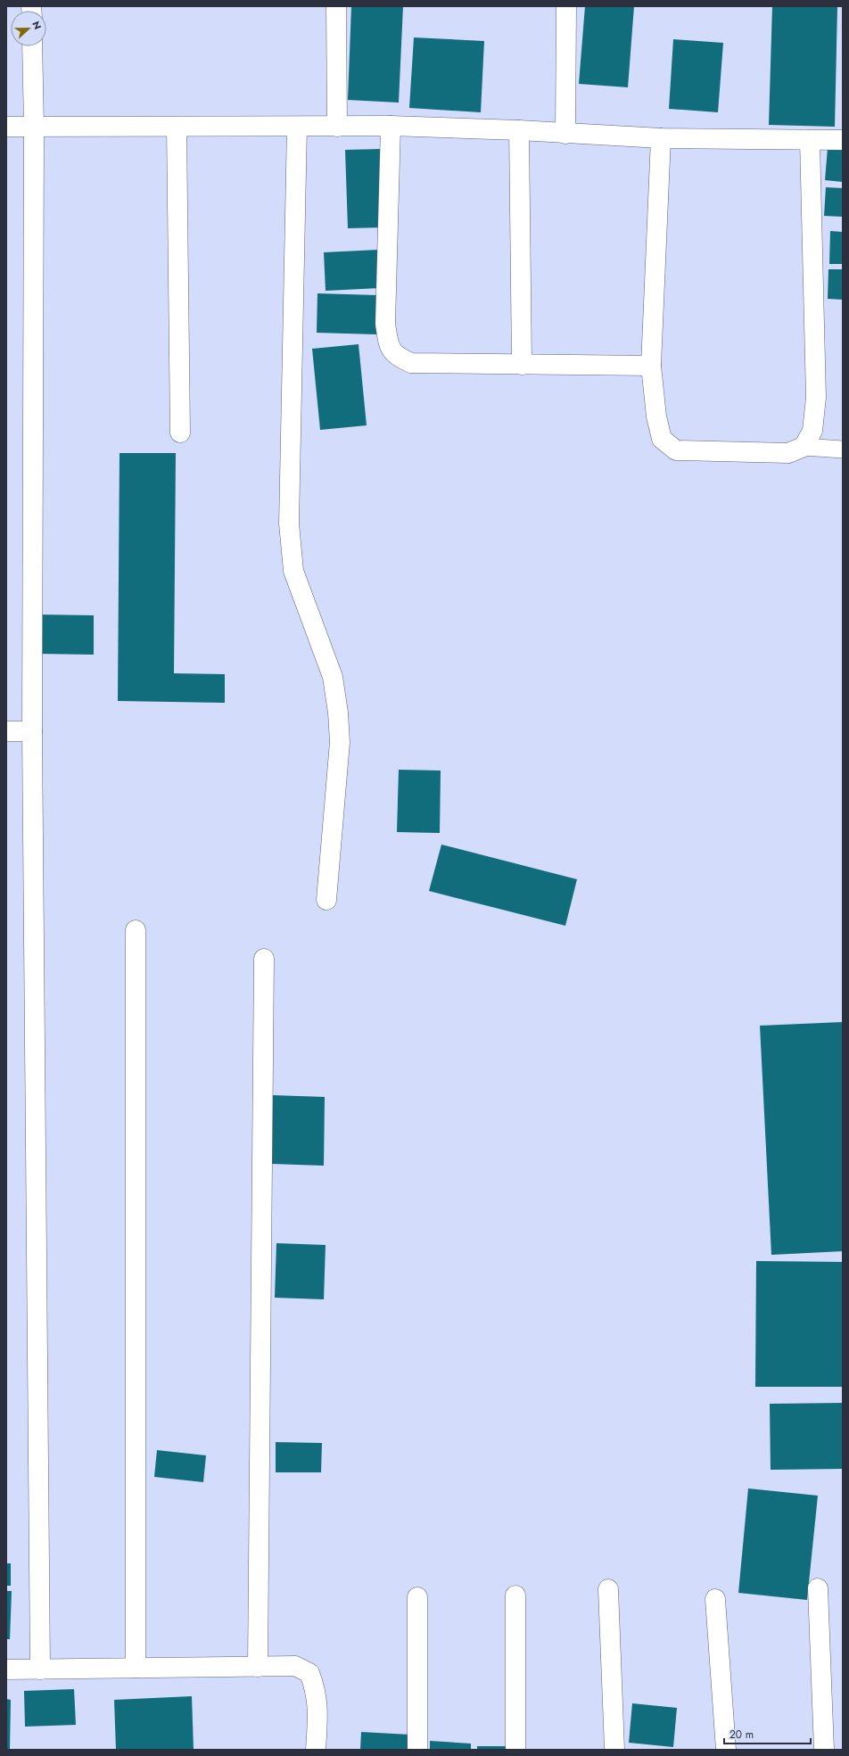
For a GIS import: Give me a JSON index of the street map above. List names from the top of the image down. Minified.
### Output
{"scale_bar":"20 m","north":"right"}
